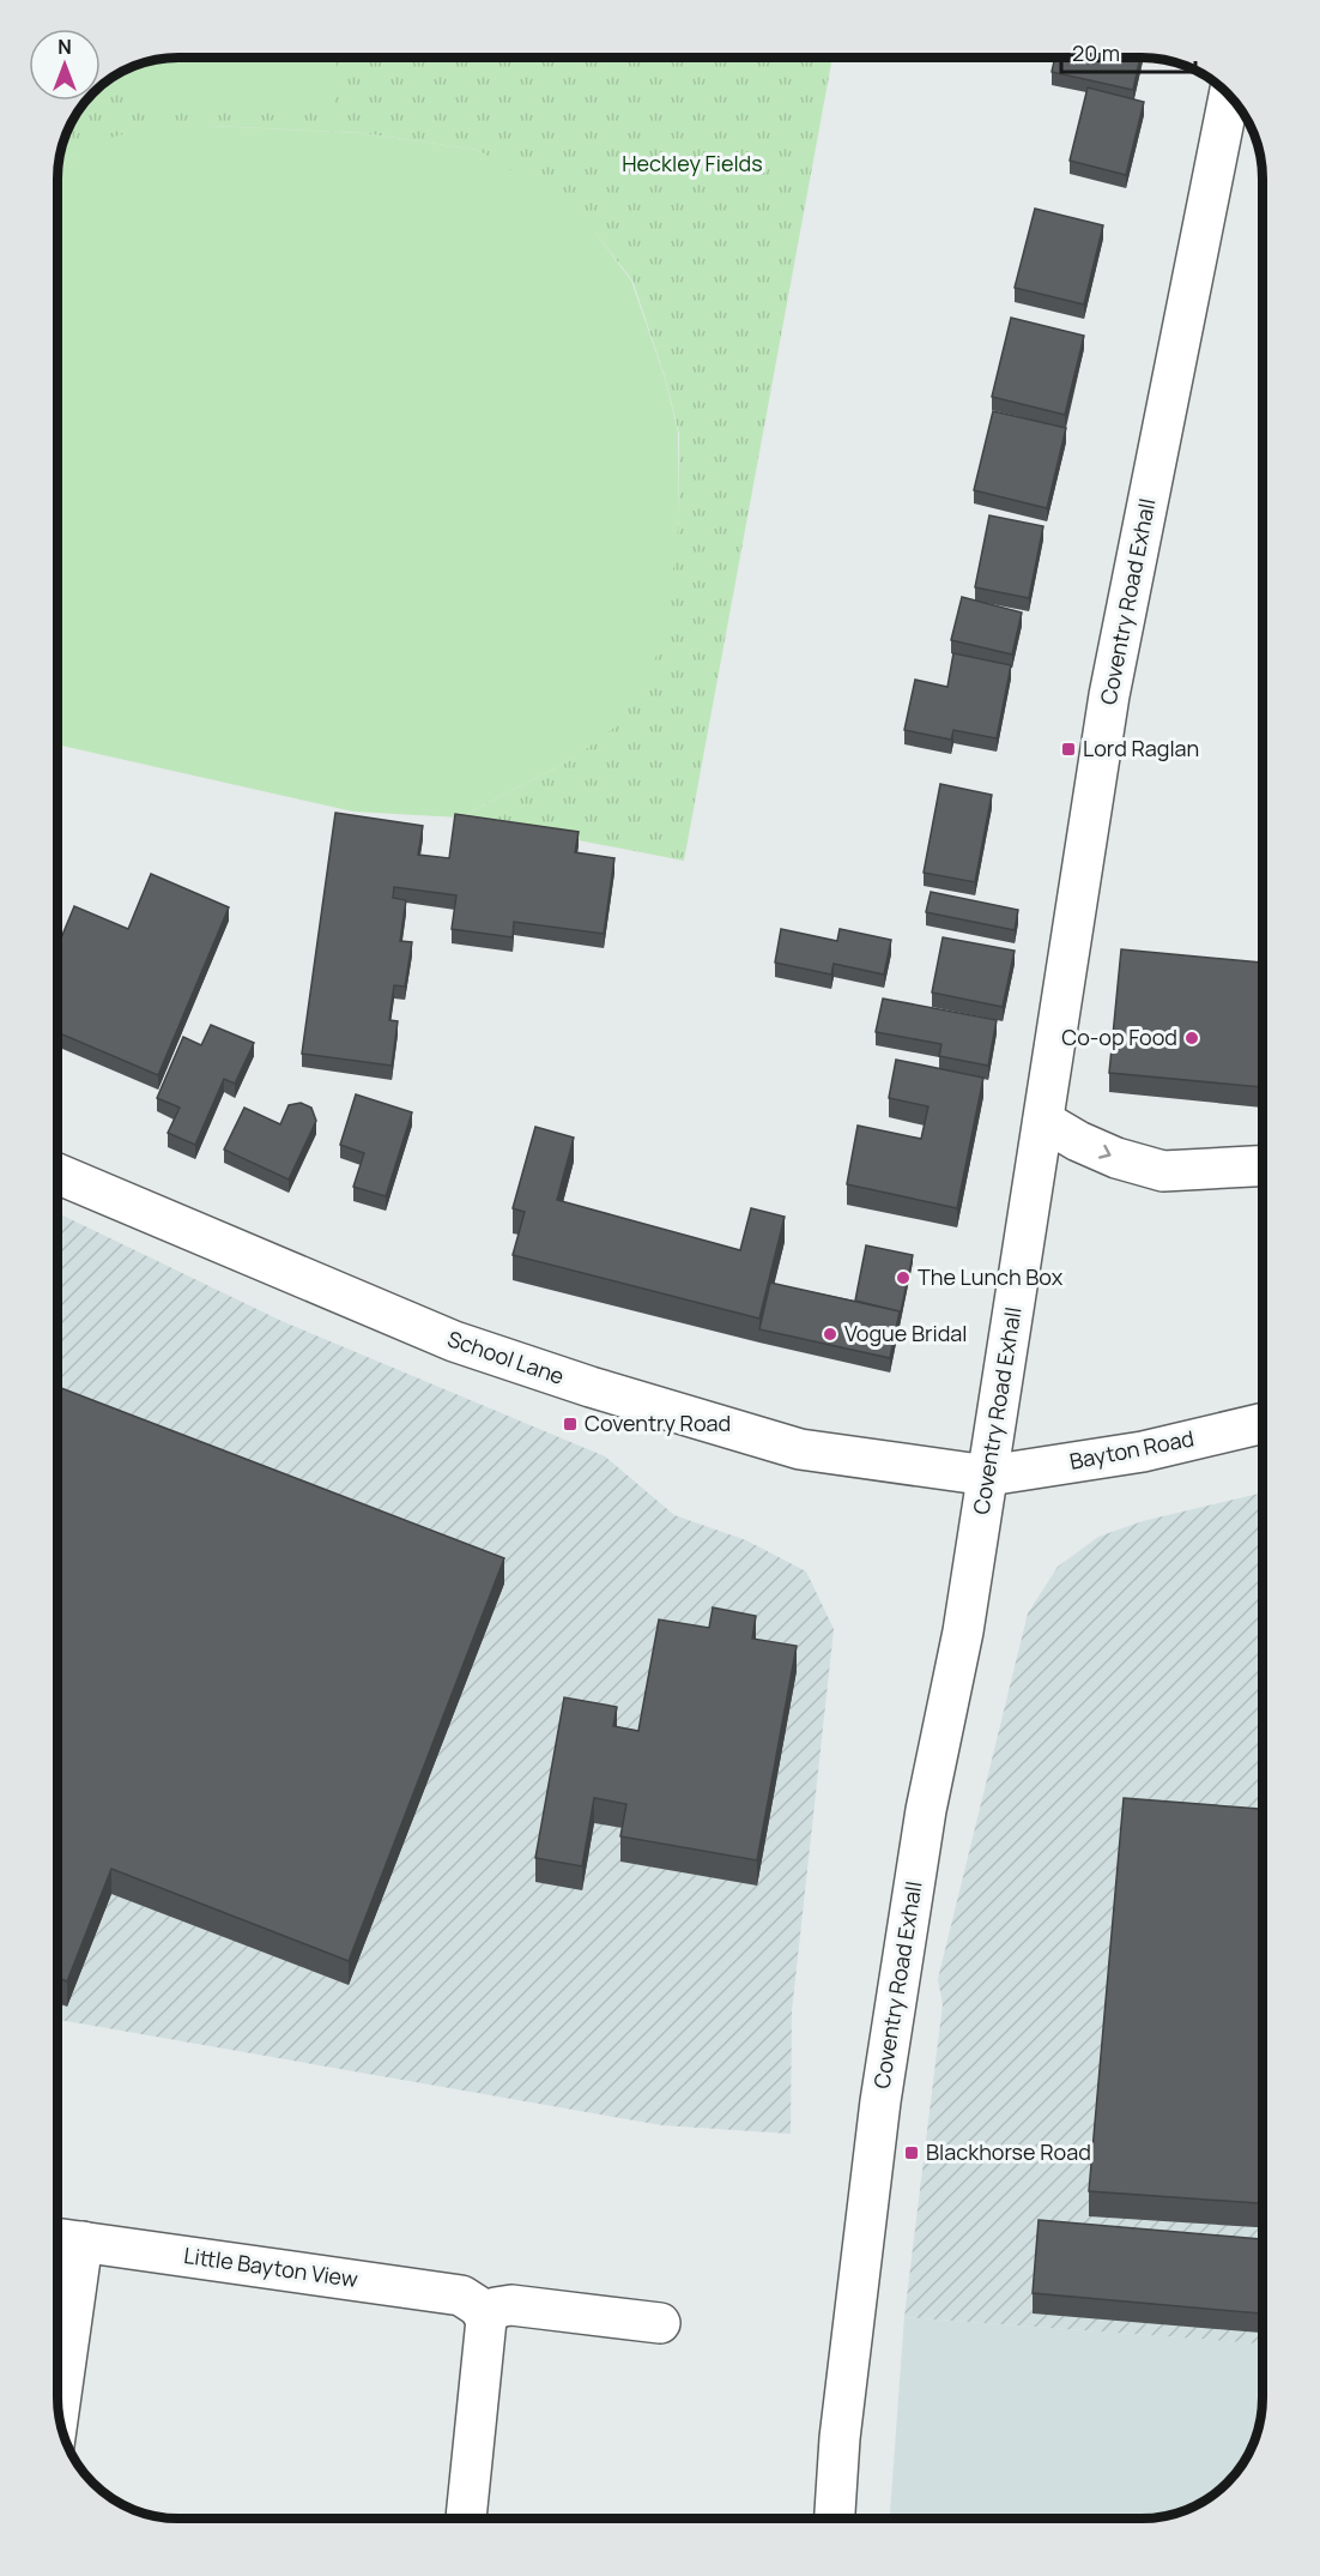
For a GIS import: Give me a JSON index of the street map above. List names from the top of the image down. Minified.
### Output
{"streets":{"street":["Coventry Road Exhall","School Lane","Bayton Road","Little Bayton View"]},"crossings":[["Coventry Road Exhall","School Lane"],["Coventry Road Exhall","Bayton Road"],["School Lane","Bayton Road"]],"parks":["Heckley Fields"],"places":{"transit":["Lord Raglan","Coventry Road","Blackhorse Road"],"other":["Co-op Food","The Lunch Box","Vogue Bridal"]},"scale_bar":"20 m","north":"top"}
